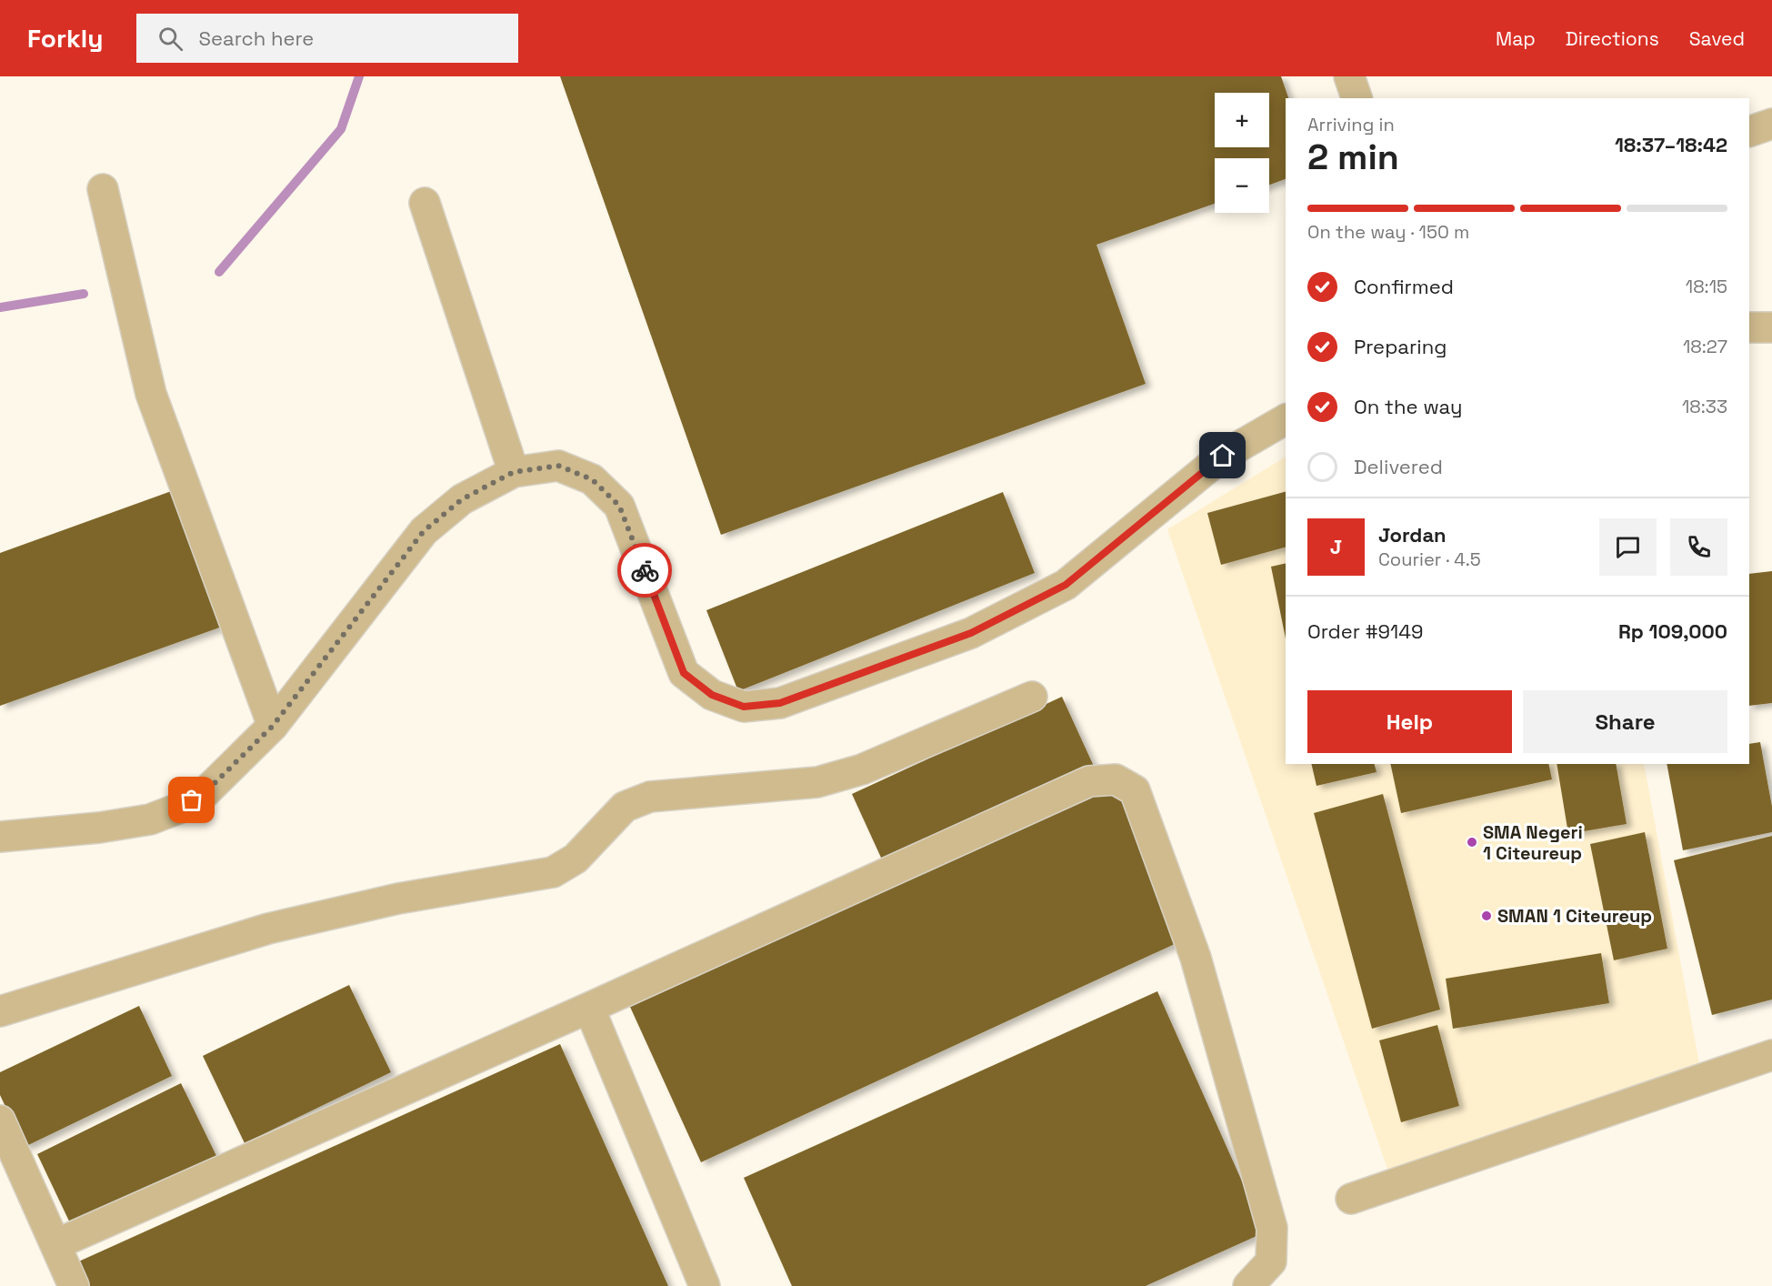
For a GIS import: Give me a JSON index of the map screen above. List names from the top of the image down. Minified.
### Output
{"places":["SMA Negeri 1 Citeureup","SMAN 1 Citeureup"],"page":{"header":"Forkly","search":"Search here","nav":["Map","Directions","Saved"],"map_buttons":["+","−"],"heading":["2 min","Arriving in","18:37–18:42"],"panel":["Jordan","Courier · 4.5","Order #9149","Rp 109,000"],"bar":"On the way · 150 m","list":[["Confirmed","18:15"],["Preparing","18:27"],["On the way","18:33"],"Delivered"],"round":"J","buttons":["Help","Share"]}}
